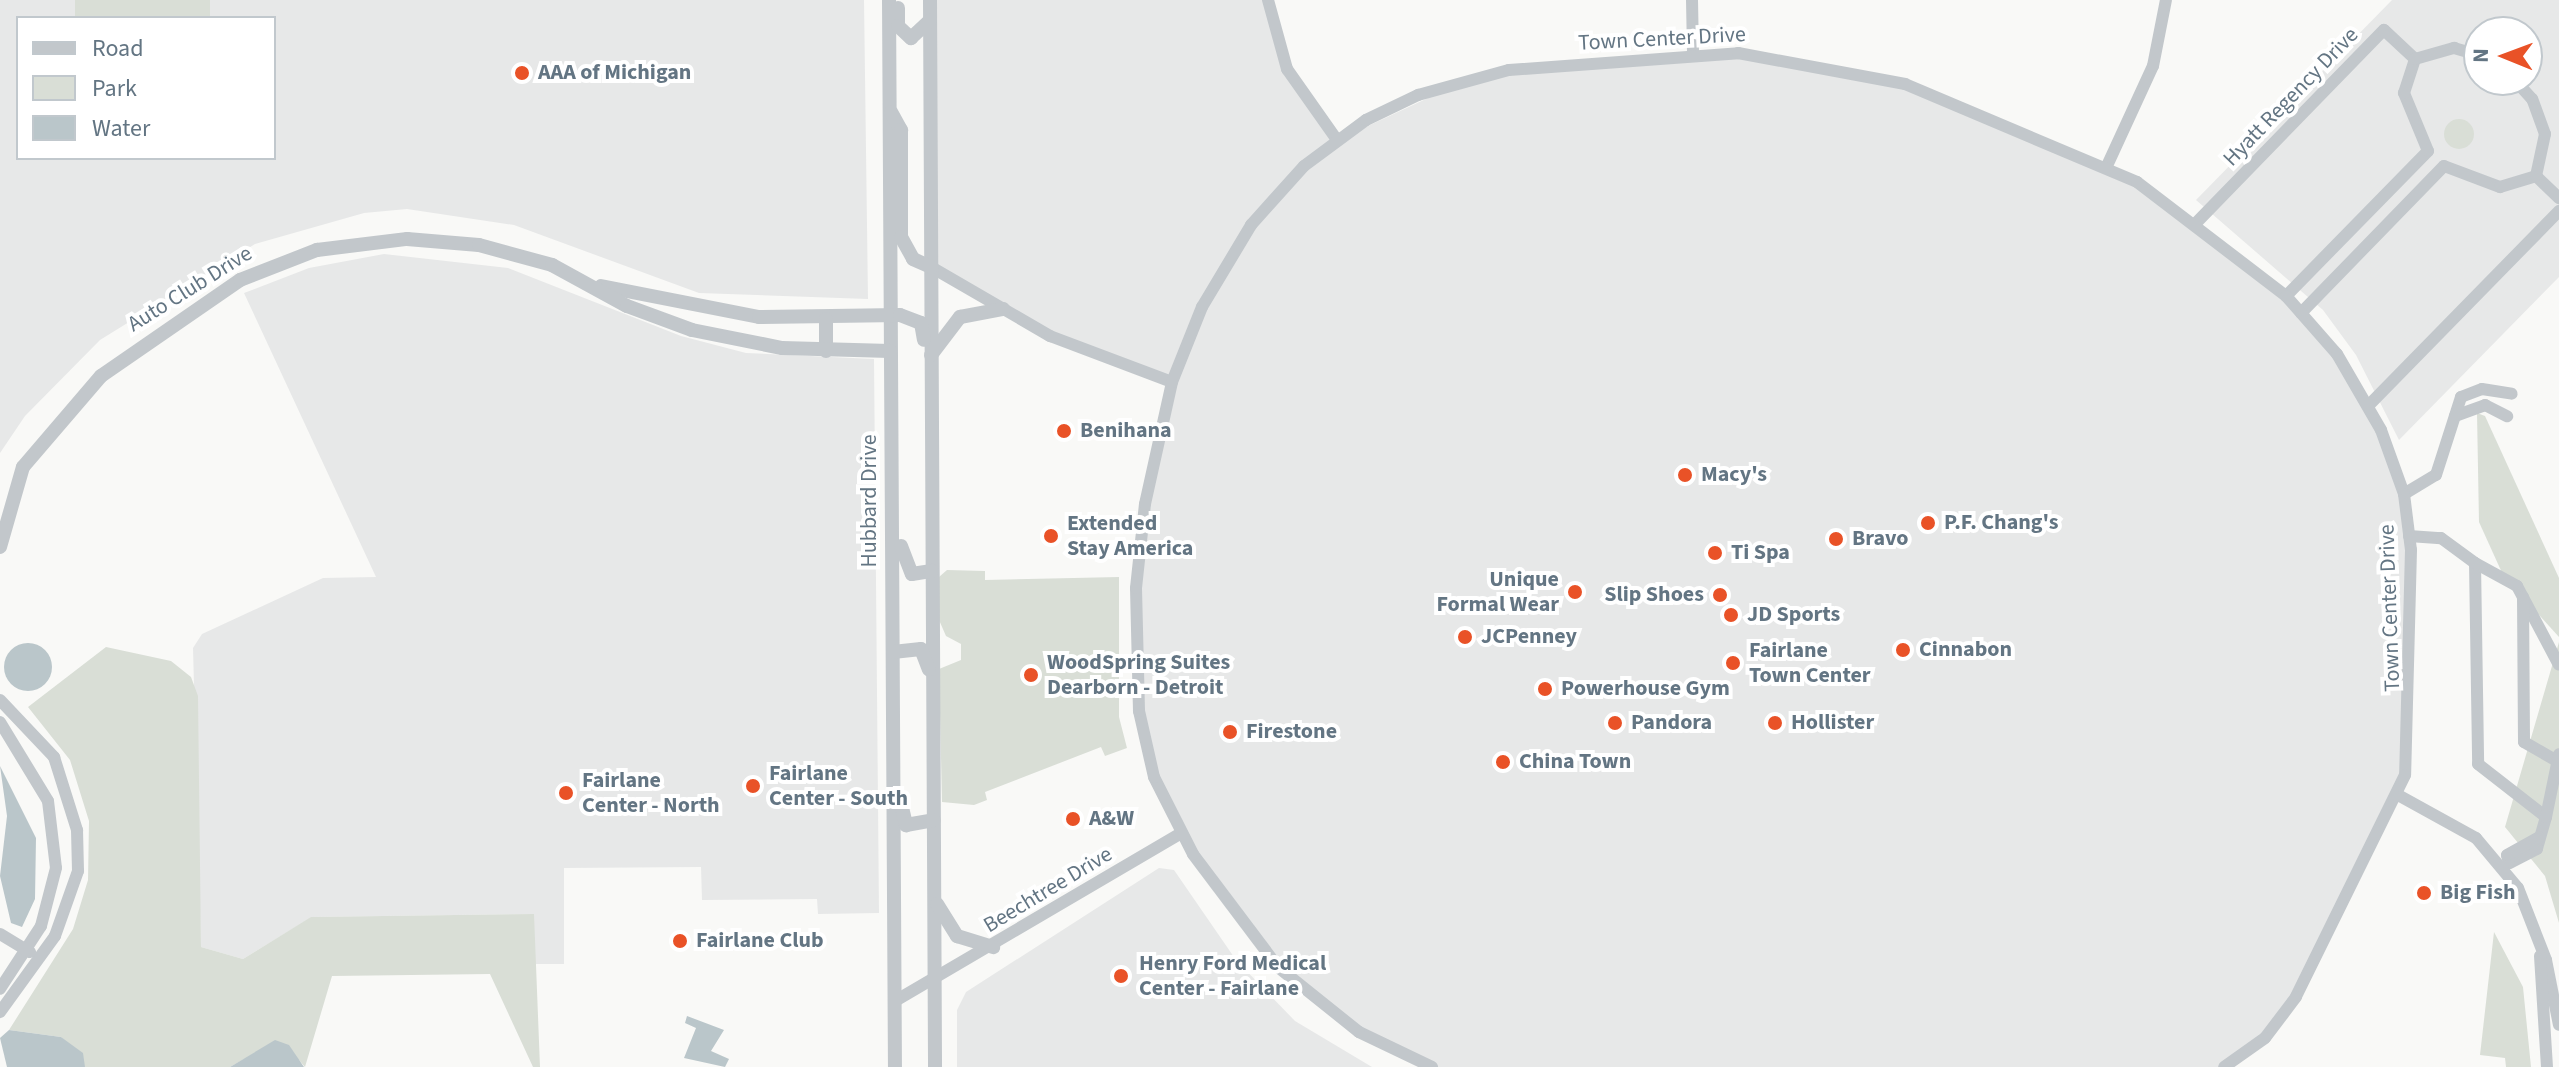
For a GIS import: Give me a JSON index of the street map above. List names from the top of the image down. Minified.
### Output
{"streets":{"street":["Town Center Drive","Hyatt Regency Drive","Auto Club Drive","Hubbard Drive","Beechtree Drive"]},"crossings":[["Town Center Drive","Hyatt Regency Drive"],["Town Center Drive","Beechtree Drive"],["Auto Club Drive","Hubbard Drive"]],"places":["AAA of Michigan","Benihana","Macy's","P.F. Chang's","Extended Stay America","Bravo","Ti Spa","Unique Formal Wear","Slip Shoes","JD Sports","JCPenney","Cinnabon","Fairlane Town Center","WoodSpring Suites Dearborn - Detroit","Powerhouse Gym","Pandora","Hollister","Firestone","China Town","Fairlane Center - South","Fairlane Center - North","A&W","Big Fish","Fairlane Club","Henry Ford Medical Center - Fairlane"],"legend":["Road","Park","Water"],"north":"left"}
